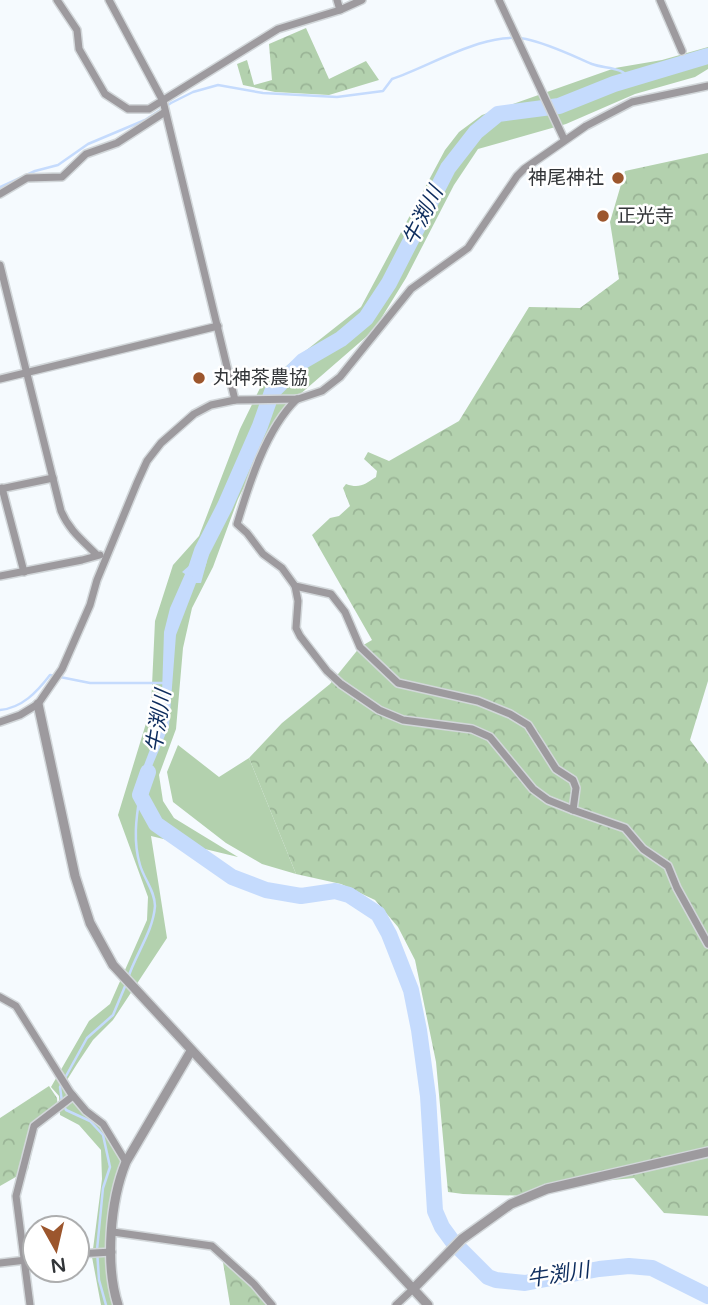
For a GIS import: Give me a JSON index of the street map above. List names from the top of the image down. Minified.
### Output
{"water":["牛渕川"],"places":["神尾神社","正光寺","丸神茶農協"],"north":"bottom"}
